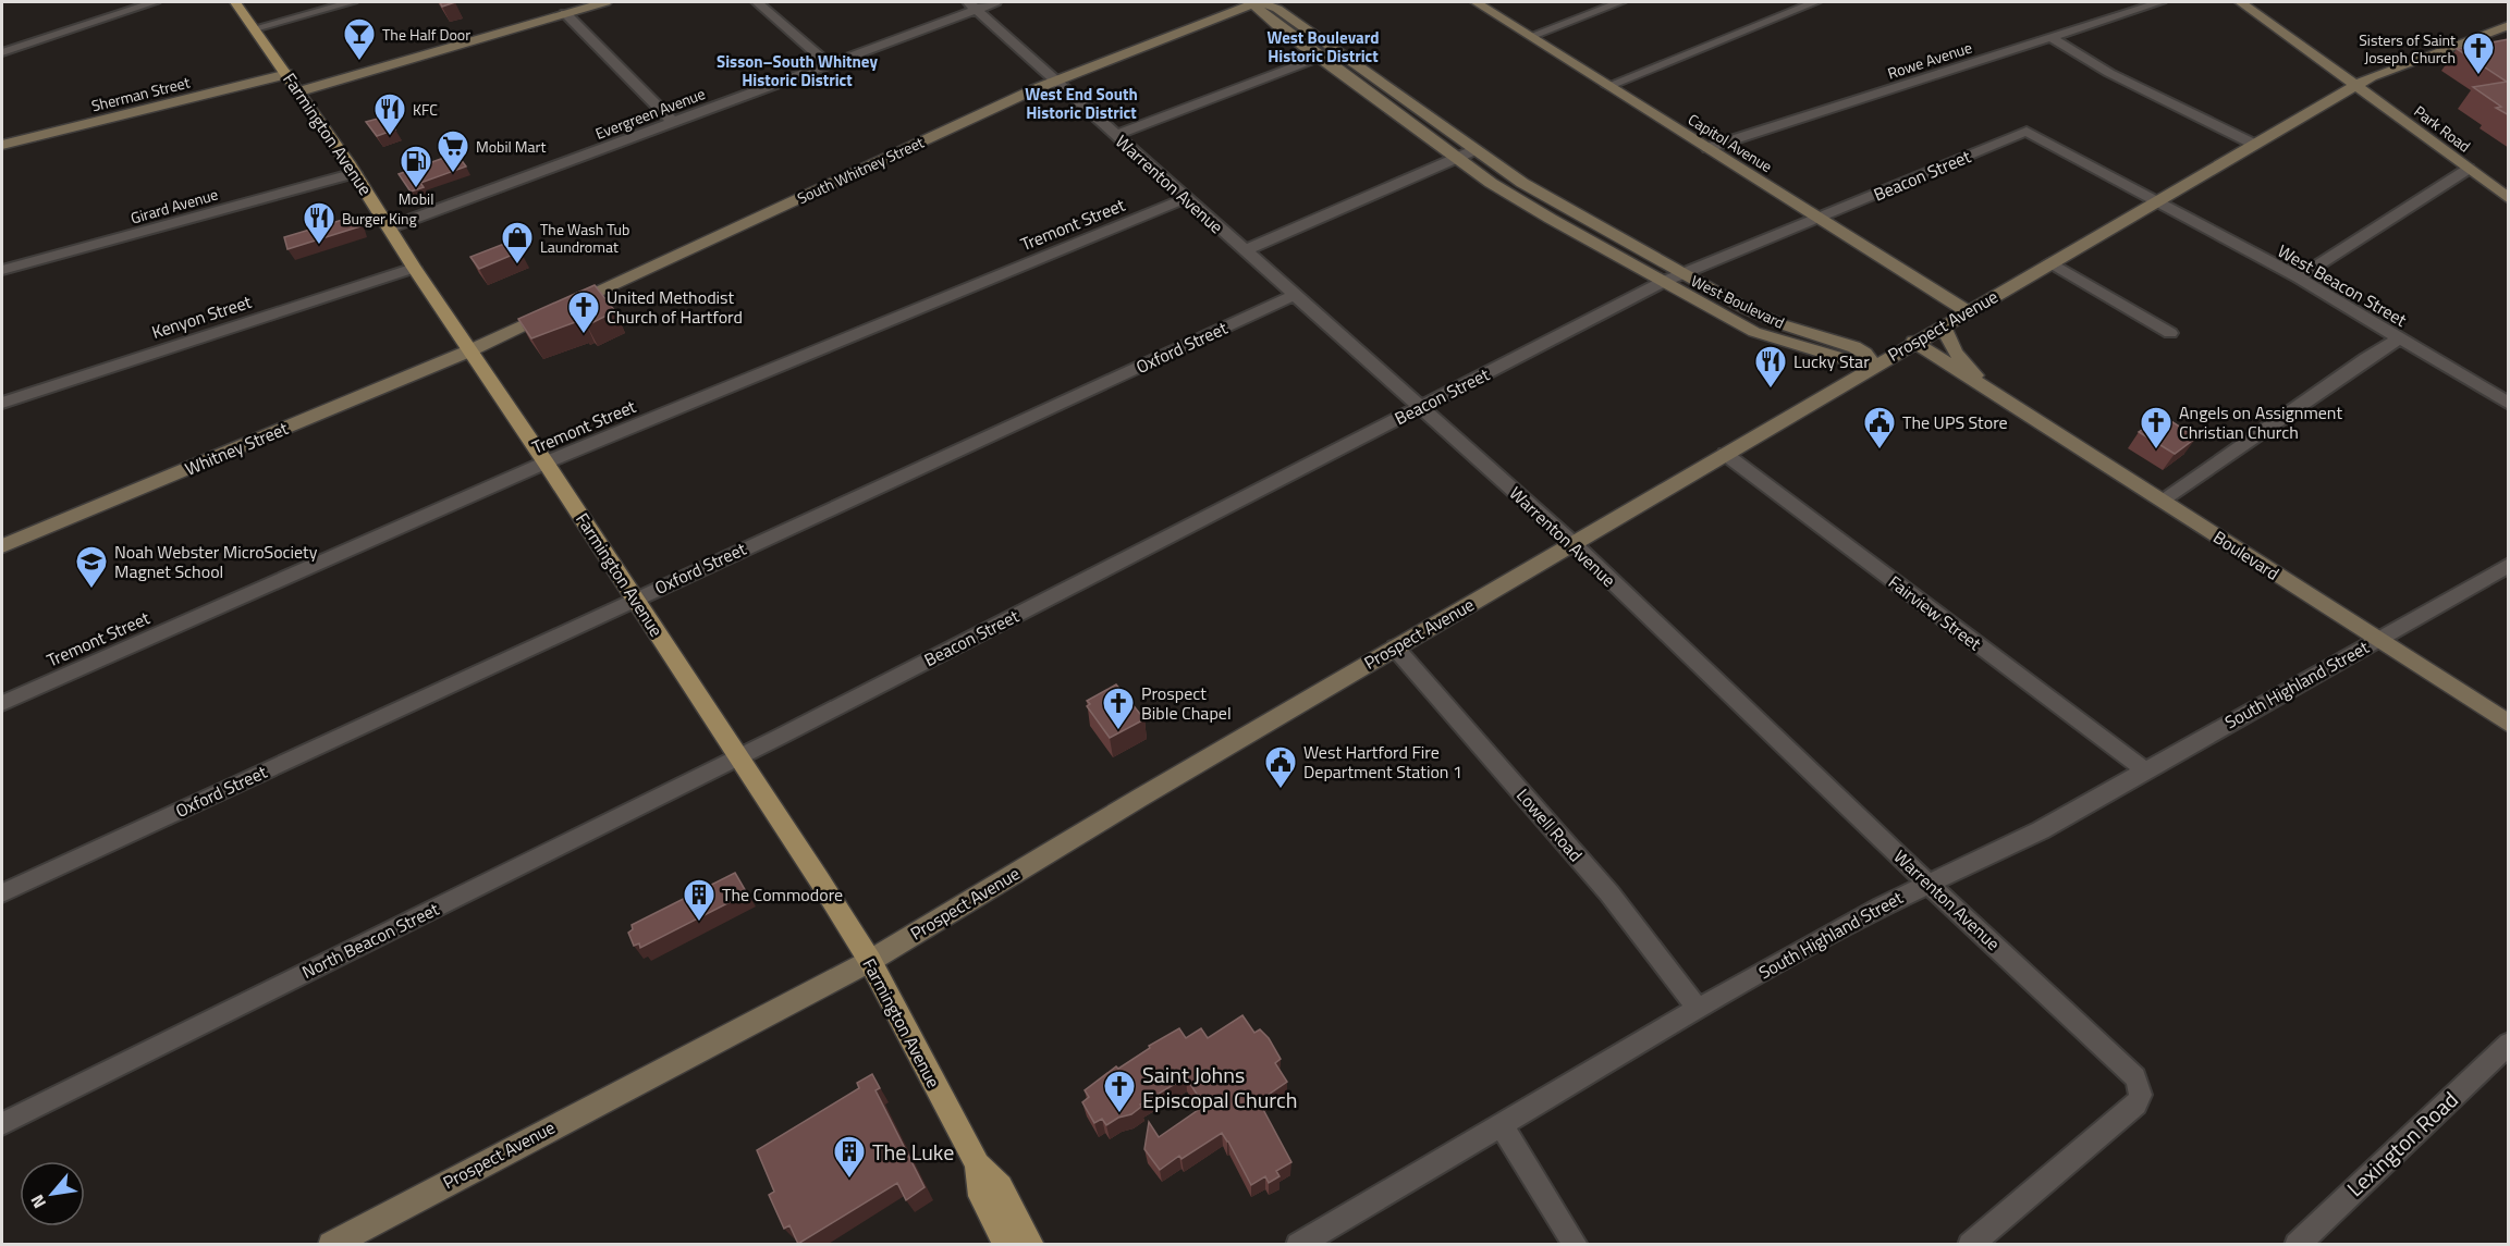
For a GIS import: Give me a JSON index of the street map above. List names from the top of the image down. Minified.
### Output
{"streets":{"main road":["Sherman Street","Park Road","Farmington Avenue","Capitol Avenue","South Whitney Street","West Boulevard","Prospect Avenue","Whitney Street","Boulevard"],"street":["Rowe Avenue","Evergreen Avenue","Beacon Street","Warrenton Avenue","Girard Avenue","Tremont Street","West Beacon Street","Kenyon Street","Oxford Street","Fairview Street","South Highland Street","Lowell Road","North Beacon Street","Lexington Road"]},"crossings":[["Rowe Avenue","Capitol Avenue"],["Sherman Street","Farmington Avenue"],["Evergreen Avenue","Farmington Avenue"],["Evergreen Avenue","Warrenton Avenue"],["Park Road","Prospect Avenue"],["Farmington Avenue","South Whitney Street"],["Farmington Avenue","Beacon Street"],["Farmington Avenue","Girard Avenue"],["Farmington Avenue","Tremont Street"],["Farmington Avenue","Kenyon Street"],["Farmington Avenue","Prospect Avenue"],["Farmington Avenue","Oxford Street"],["Farmington Avenue","Whitney Street"],["Farmington Avenue","North Beacon Street"],["Capitol Avenue","Beacon Street"],["Capitol Avenue","Prospect Avenue"],["South Whitney Street","Warrenton Avenue"],["South Whitney Street","West Boulevard"],["South Whitney Street","Whitney Street"],["Beacon Street","Warrenton Avenue"],["Beacon Street","West Beacon Street"],["Beacon Street","West Boulevard"],["Beacon Street","Prospect Avenue"],["Beacon Street","North Beacon Street"],["Warrenton Avenue","Tremont Street"],["Warrenton Avenue","Prospect Avenue"],["Warrenton Avenue","Oxford Street"],["Warrenton Avenue","South Highland Street"],["West Beacon Street","Prospect Avenue"],["West Boulevard","Prospect Avenue"],["Prospect Avenue","Boulevard"],["Prospect Avenue","Fairview Street"],["Prospect Avenue","Lowell Road"],["Boulevard","South Highland Street"],["Fairview Street","South Highland Street"],["South Highland Street","Lowell Road"]],"districts":["West Boulevard Historic District","Sisson–South Whitney Historic District","West End South Historic District"],"places":{"bar":["The Half Door"],"church":["Sisters of Saint Joseph Church","United Methodist Church of Hartford","Angels on Assignment Christian Church","Prospect Bible Chapel","Saint Johns Episcopal Church"],"restaurant":["KFC","Burger King","Lucky Star"],"supermarket":["Mobil Mart"],"fuel station":["Mobil"],"shop":["The Wash Tub Laundromat"],"public building":["The UPS Store","West Hartford Fire Department Station 1"],"school or university":["Noah Webster MicroSociety Magnet School"],"building":["The Commodore","The Luke"]},"north":"bottom left"}
